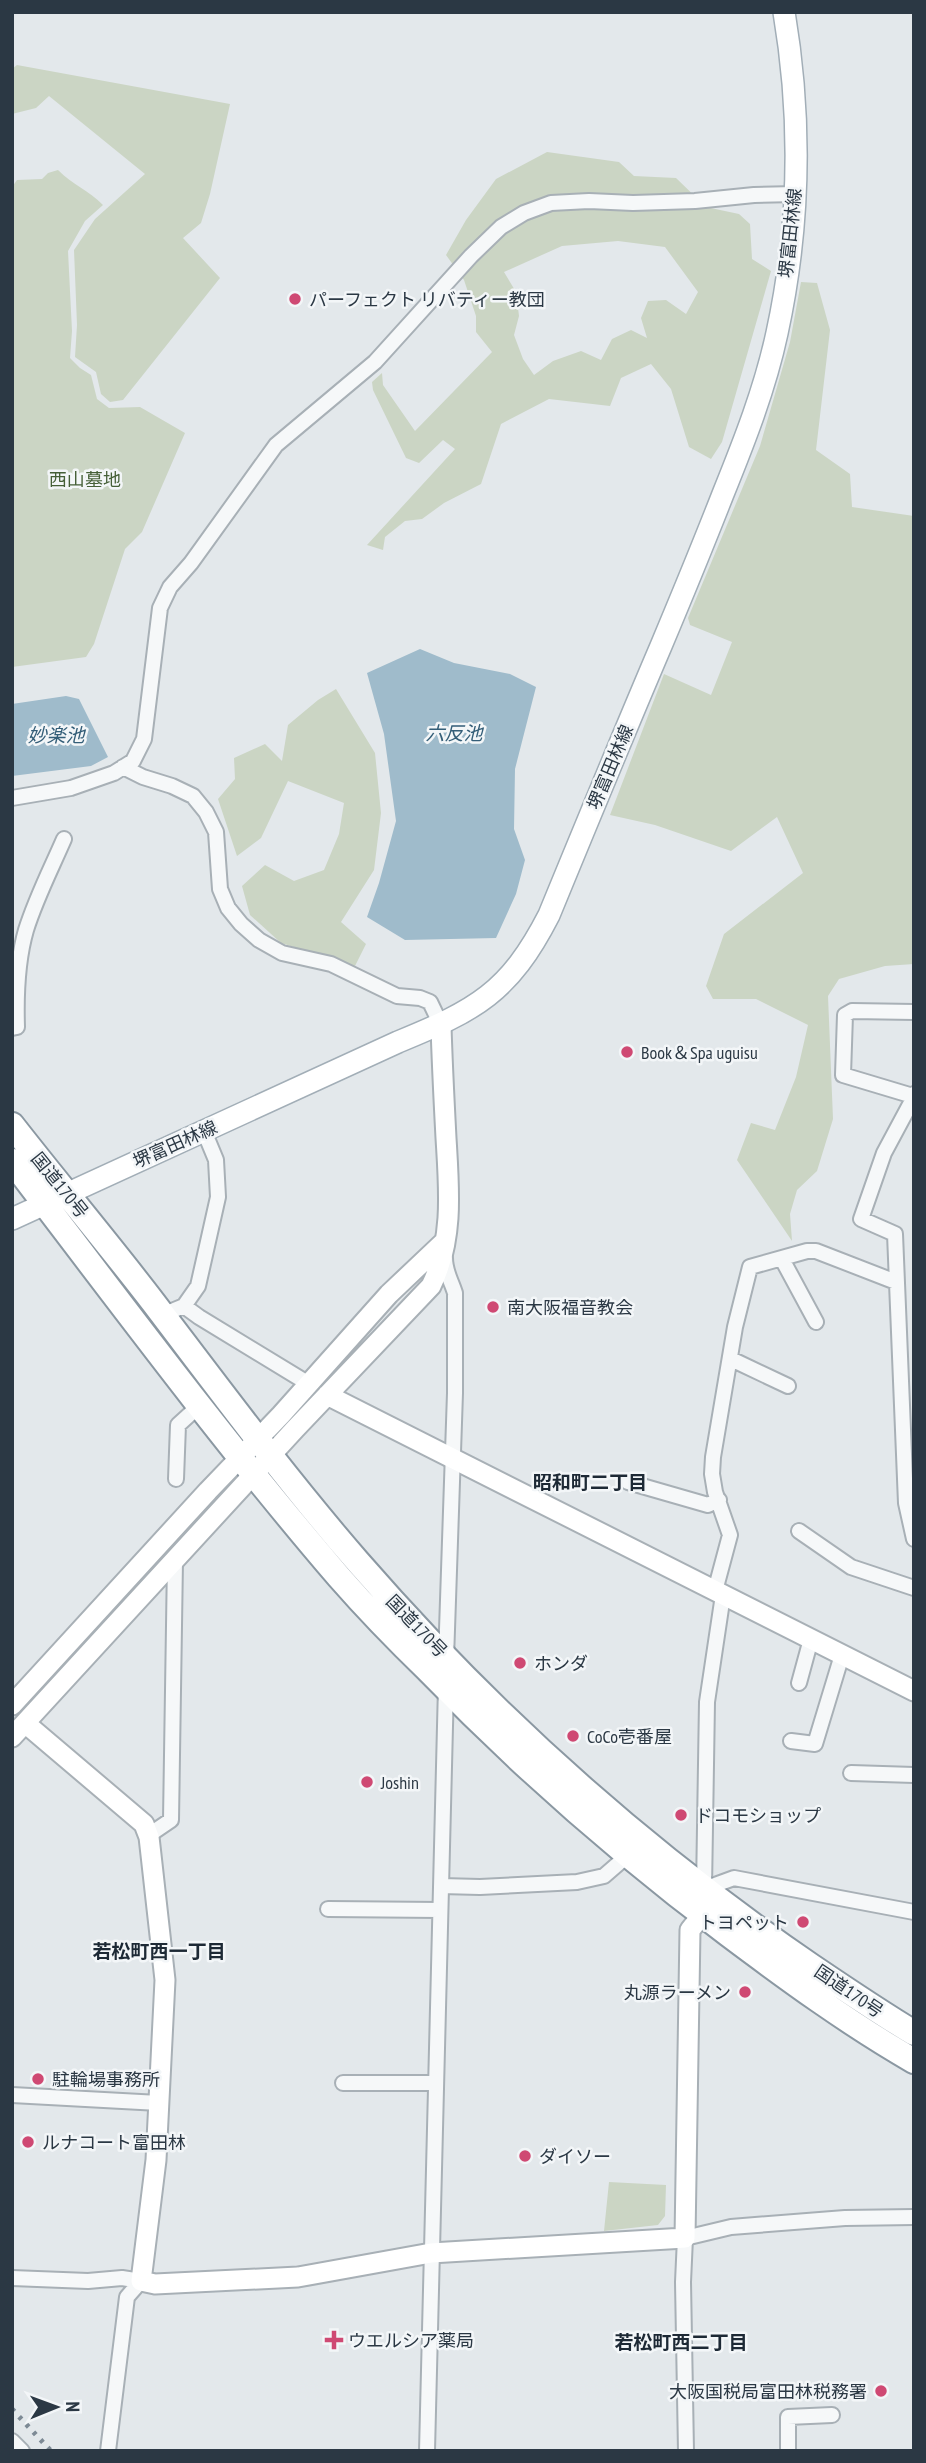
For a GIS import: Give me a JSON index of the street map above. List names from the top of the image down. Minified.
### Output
{"streets":{"highway":["国道170号"],"main road":["堺富田林線"]},"crossings":[["堺富田林線","国道170号"]],"districts":["昭和町二丁目","若松町西一丁目","若松町西二丁目"],"water":["六反池","妙楽池"],"parks":["西山墓地"],"places":{"other":["パーフェクト リバティー教団","Book＆Spa uguisu","南大阪福音教会","ホンダ","CoCo壱番屋","Joshin","ドコモショップ","トヨペット","丸源ラーメン","駐輪場事務所","ルナコート富田林","ダイソー","大阪国税局富田林税務署"],"health":["ウエルシア薬局"]},"north":"right"}
